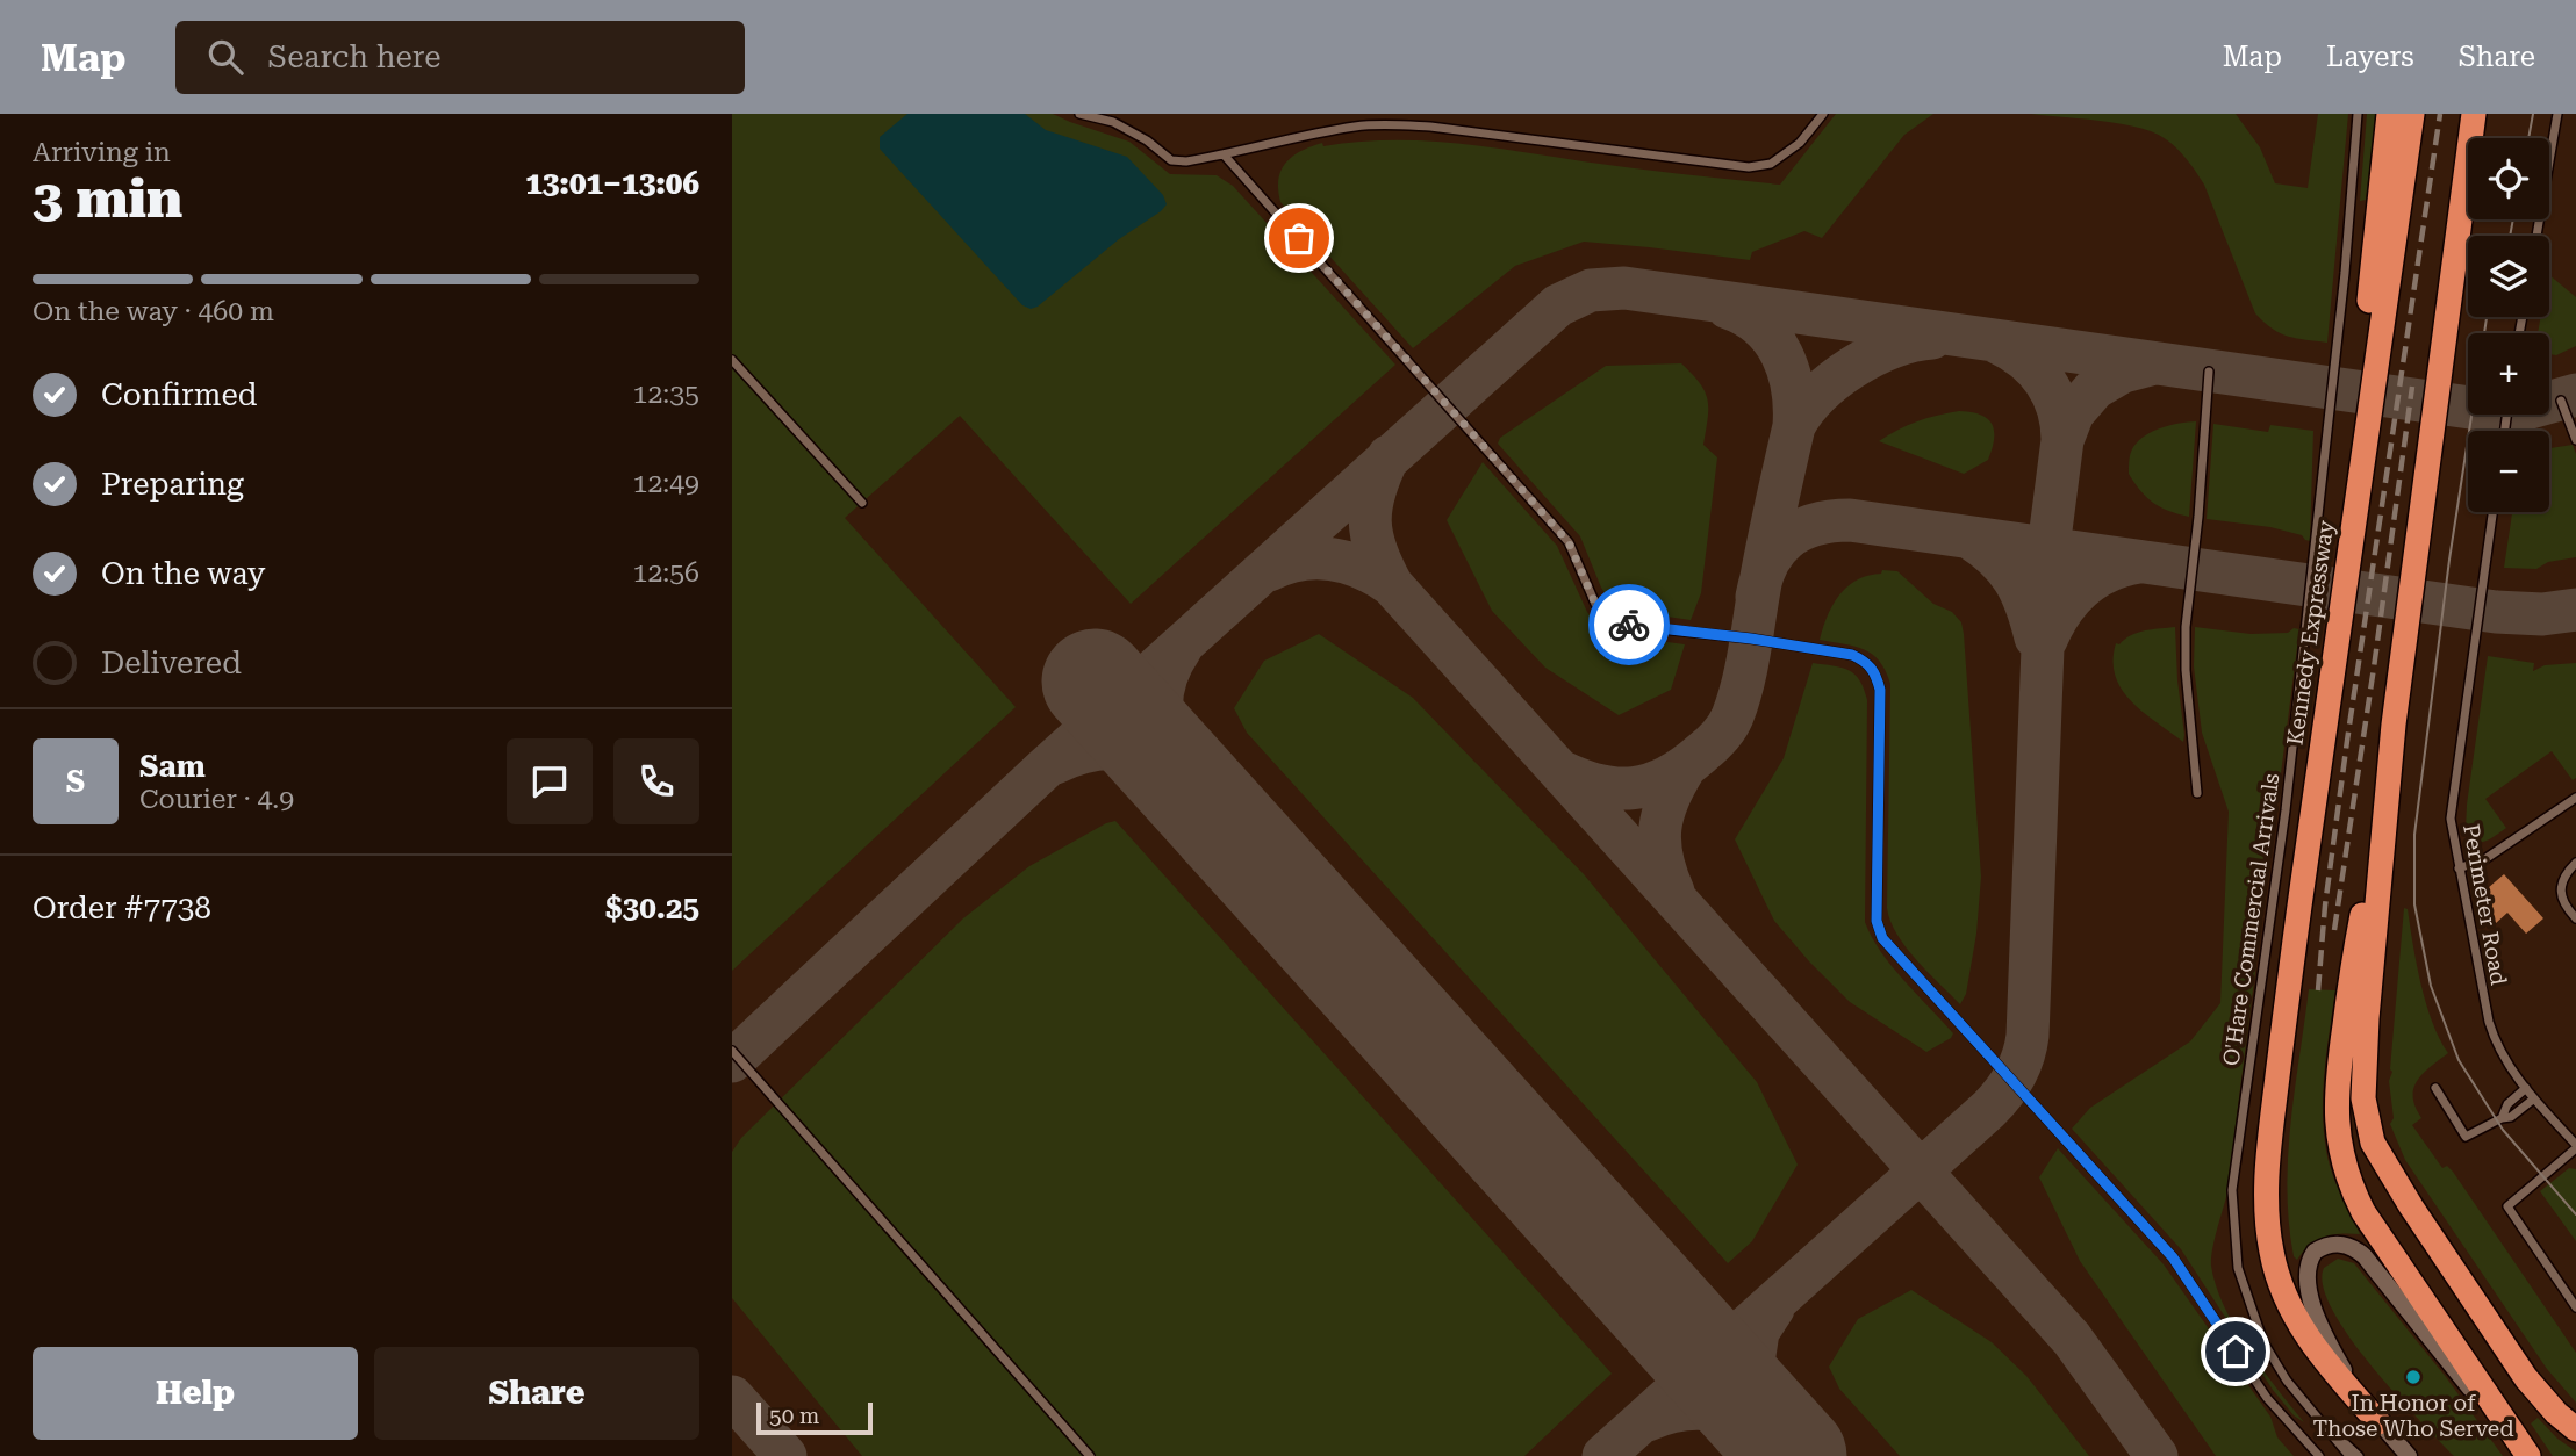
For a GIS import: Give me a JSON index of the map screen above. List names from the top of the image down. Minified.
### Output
{"streets":{"highway":["Kennedy Expressway"],"lane":["Perimeter Road","O'Hare Commercial Arrivals"]},"places":["In Honor of Those Who Served"],"scale_bar":"50 m","page":{"header":"Map","search":"Search here","nav":["Map","Layers","Share"],"heading":["3 min","Arriving in","13:01–13:06"],"panel":["Sam","Courier · 4.9","Order #7738","$30.25"],"map_buttons":["+","−"],"bar":"On the way · 460 m","list":[["Confirmed","12:35"],["Preparing","12:49"],["On the way","12:56"],"Delivered"],"round":"S","buttons":["Help","Share"],"scale":"50 m"}}
